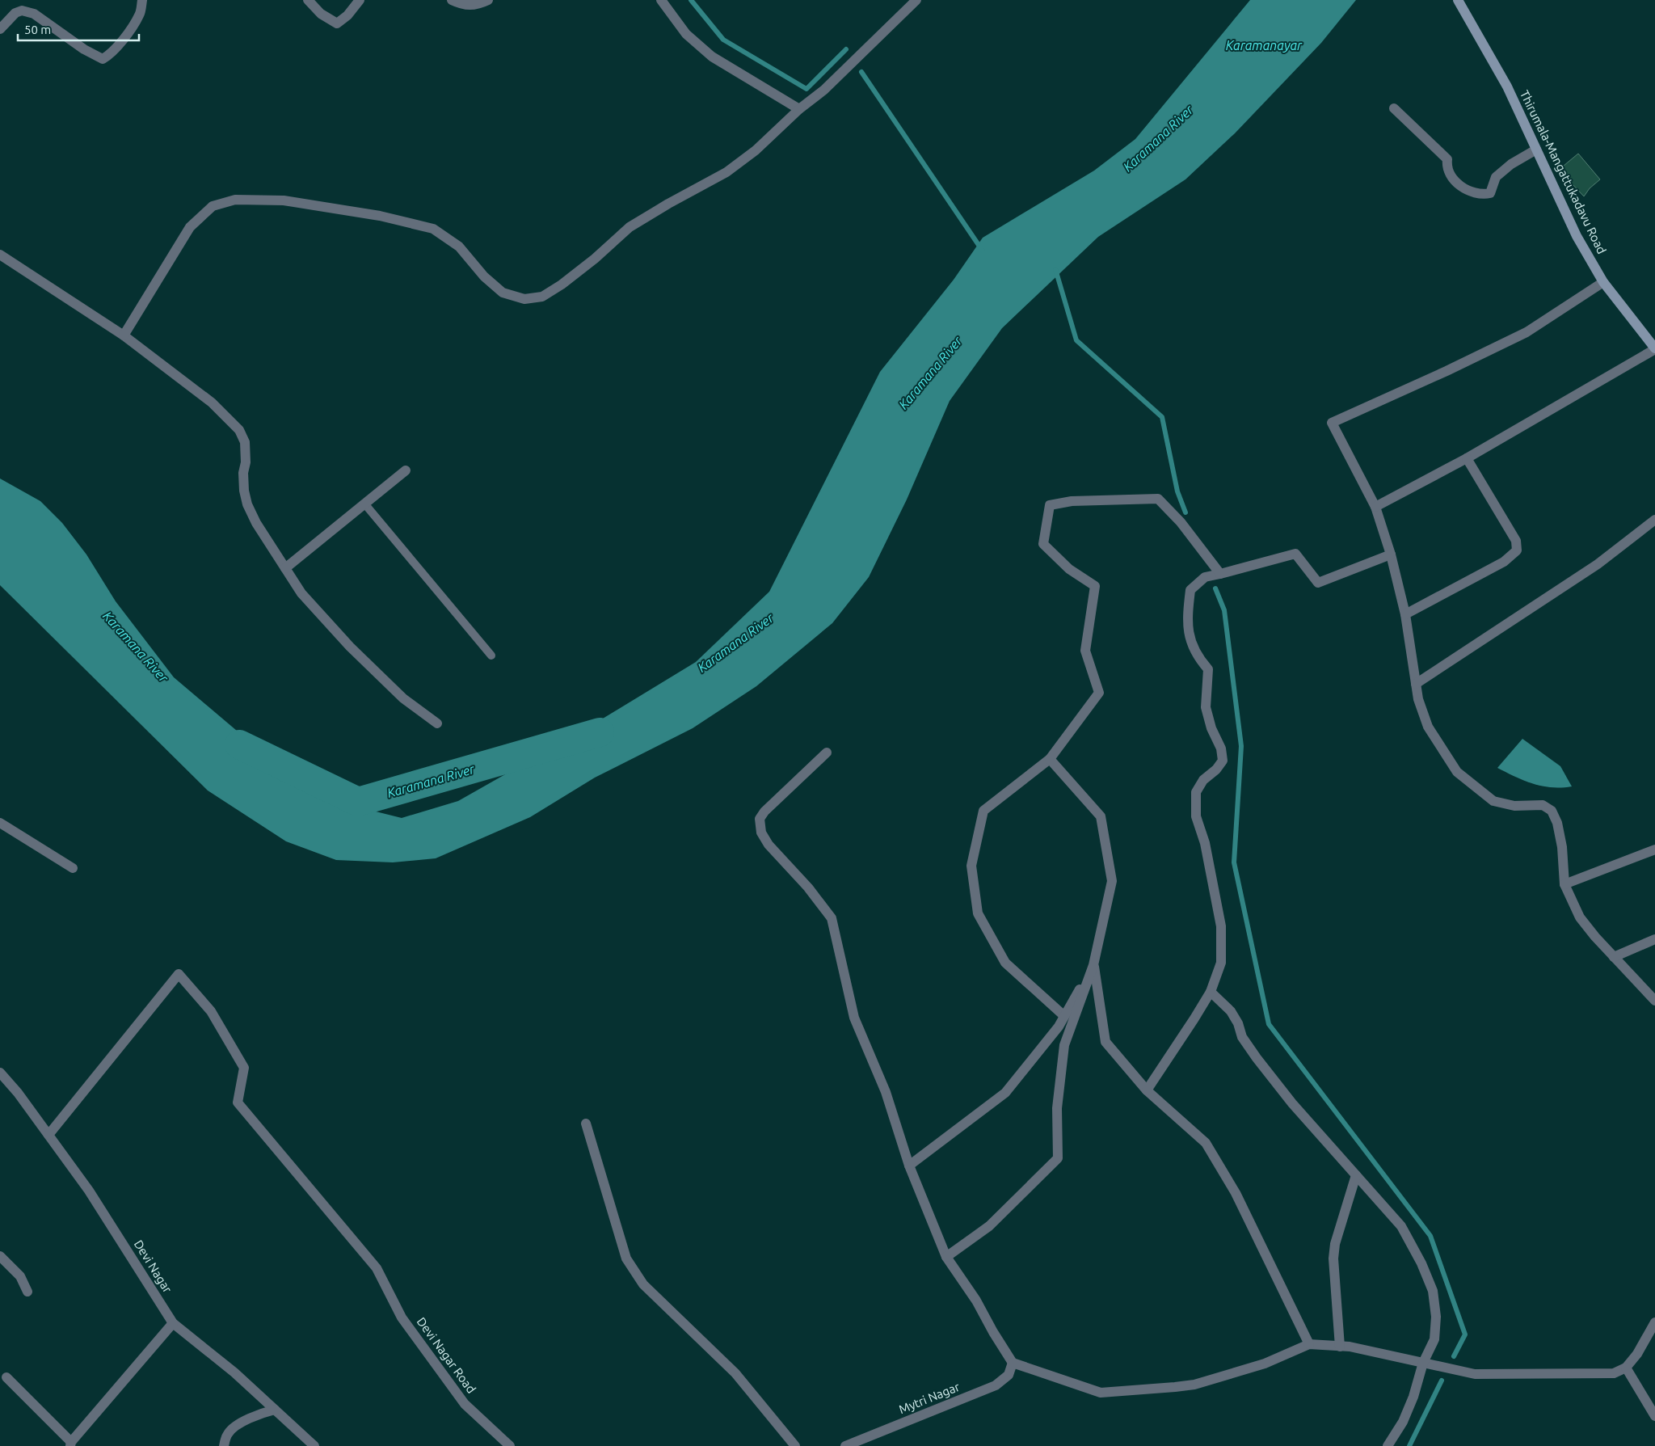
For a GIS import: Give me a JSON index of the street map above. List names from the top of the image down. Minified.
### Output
{"streets":{"main road":["Thirumala-Mangattukadavu Road"],"street":["Devi Nagar","Devi Nagar Road","Mytri Nagar"]},"crossings":[["Devi Nagar","Devi Nagar Road"]],"water":["Karamanayar","Karamana River"],"scale_bar":"50 m"}
